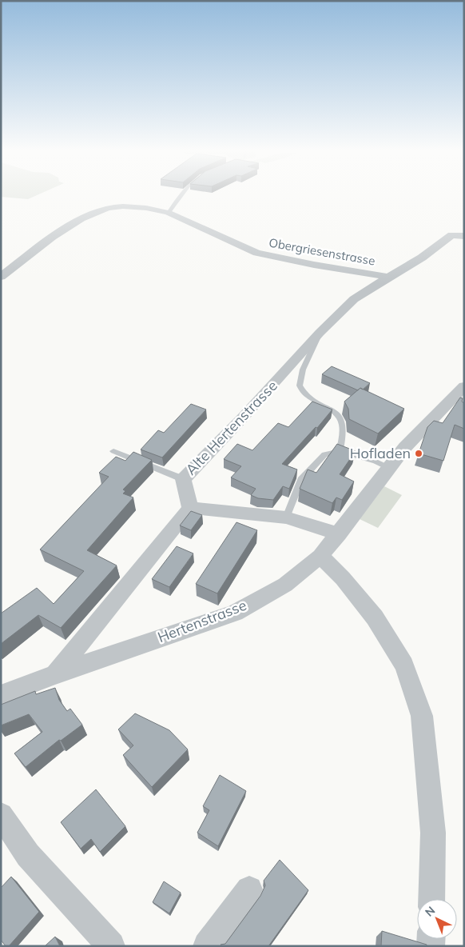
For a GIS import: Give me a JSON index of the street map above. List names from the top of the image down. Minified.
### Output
{"streets":{"street":["Obergriesenstrasse","Alte Hertenstrasse","Hertenstrasse"]},"crossings":[["Obergriesenstrasse","Alte Hertenstrasse"]],"places":["Hofladen"],"north":"top left"}
